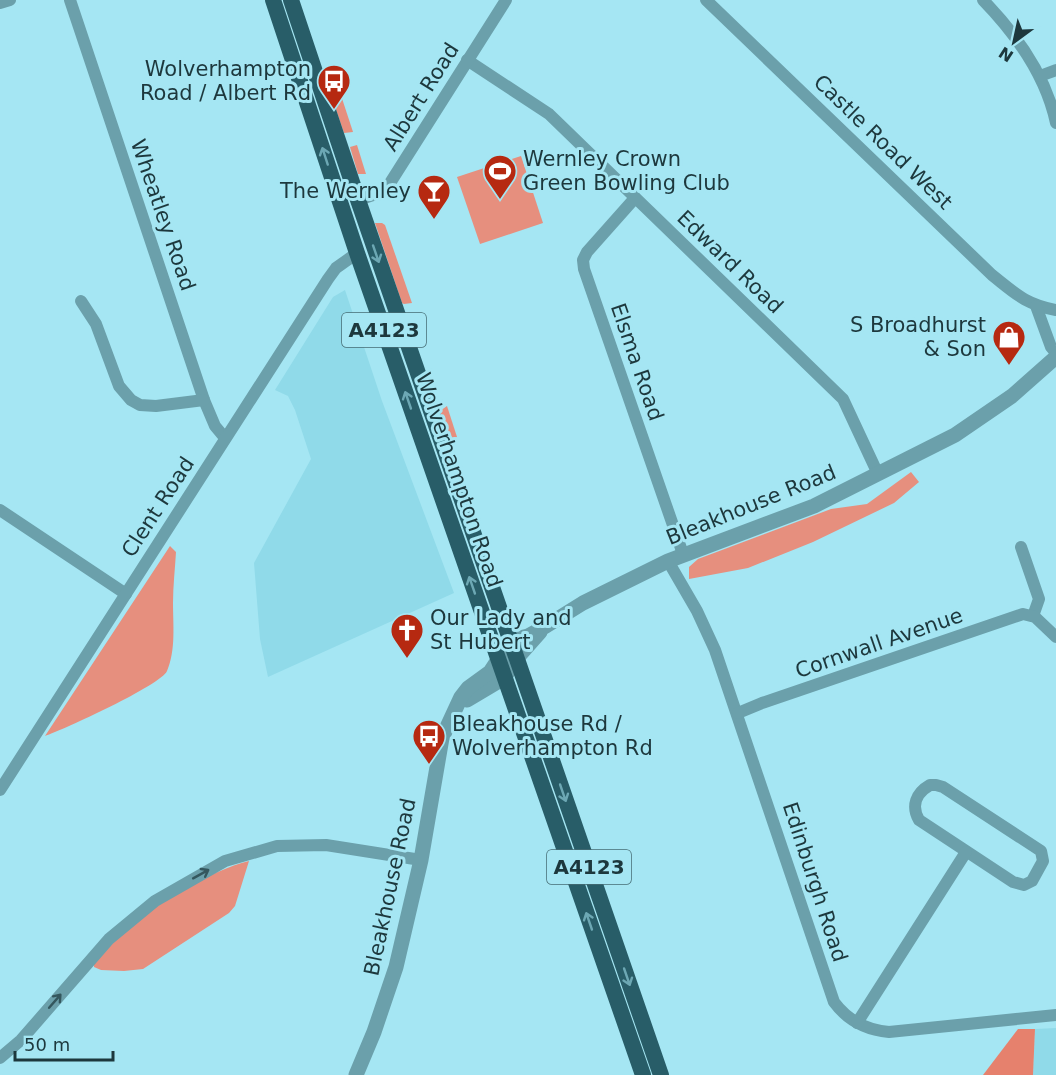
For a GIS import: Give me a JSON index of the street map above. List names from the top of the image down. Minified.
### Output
{"streets":{"highway":["A4123","Wolverhampton Road"],"street":["Albert Road","Castle Road West","Wheatley Road","Edward Road","Elsma Road","Bleakhouse Road","Clent Road","Cornwall Avenue","Edinburgh Road"]},"crossings":[["Albert Road","Edward Road"],["Albert Road","Wolverhampton Road"],["Wheatley Road","Clent Road"],["Edward Road","Elsma Road"],["Edward Road","Bleakhouse Road"],["Elsma Road","Bleakhouse Road"],["Wolverhampton Road","Bleakhouse Road"],["Wolverhampton Road","Clent Road"],["Bleakhouse Road","Edinburgh Road"],["Cornwall Avenue","Edinburgh Road"]],"places":{"bus stop":["Wolverhampton Road / Albert Rd","Bleakhouse Rd / Wolverhampton Rd"],"sports":["Wernley Crown Green Bowling Club"],"bar":["The Wernley"],"shop":["S Broadhurst & Son"],"church":["Our Lady and St Hubert"]},"scale_bar":"50 m","north":"bottom left"}
